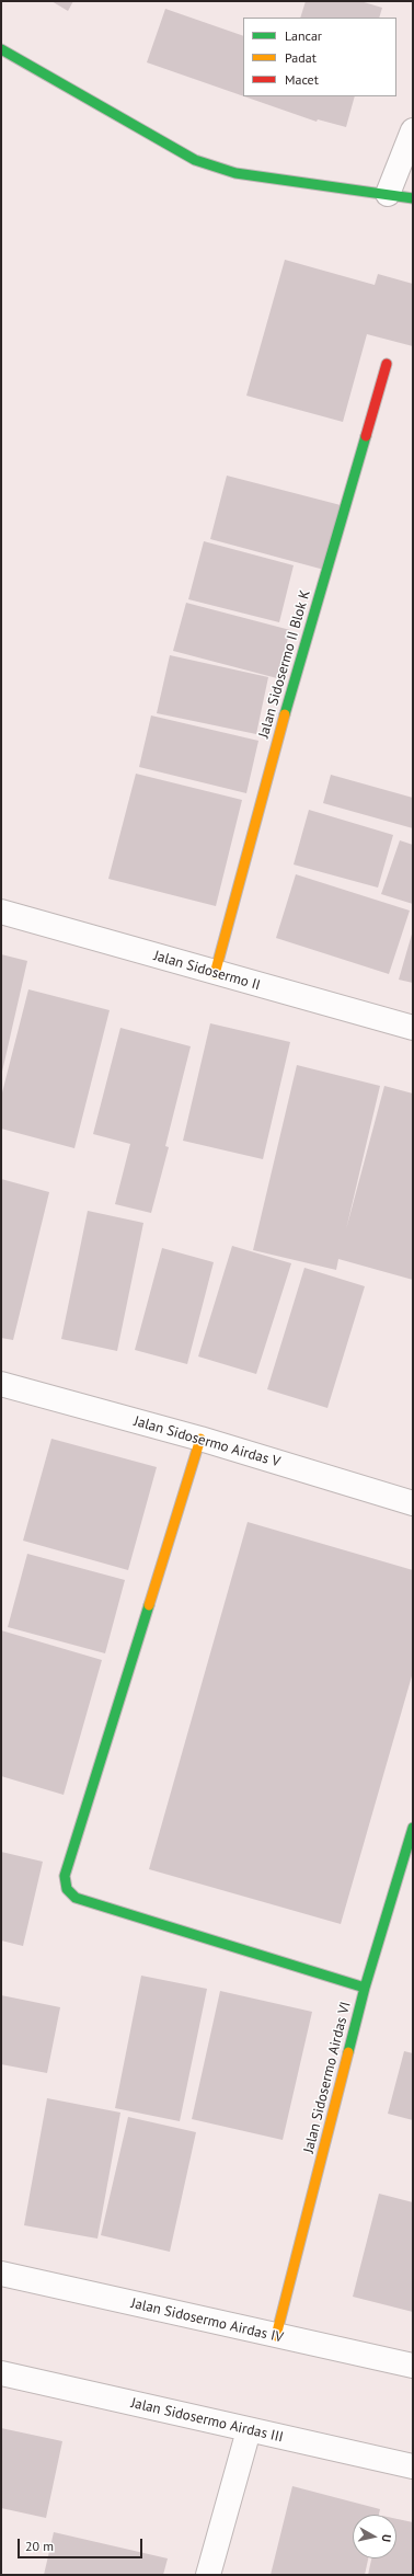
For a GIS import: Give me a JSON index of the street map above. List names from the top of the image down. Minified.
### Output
{"streets":{"street":["Jalan Sidosermo II Blok K","Jalan Sidosermo II","Jalan Sidosermo Airdas V","Jalan Sidosermo Airdas VI","Jalan Sidosermo Airdas IV","Jalan Sidosermo Airdas III"]},"crossings":[["Jalan Sidosermo II Blok K","Jalan Sidosermo II"],["Jalan Sidosermo Airdas VI","Jalan Sidosermo Airdas IV"]],"legend":["Lancar","Padat","Macet"],"scale_bar":"20 m","north":"right"}
